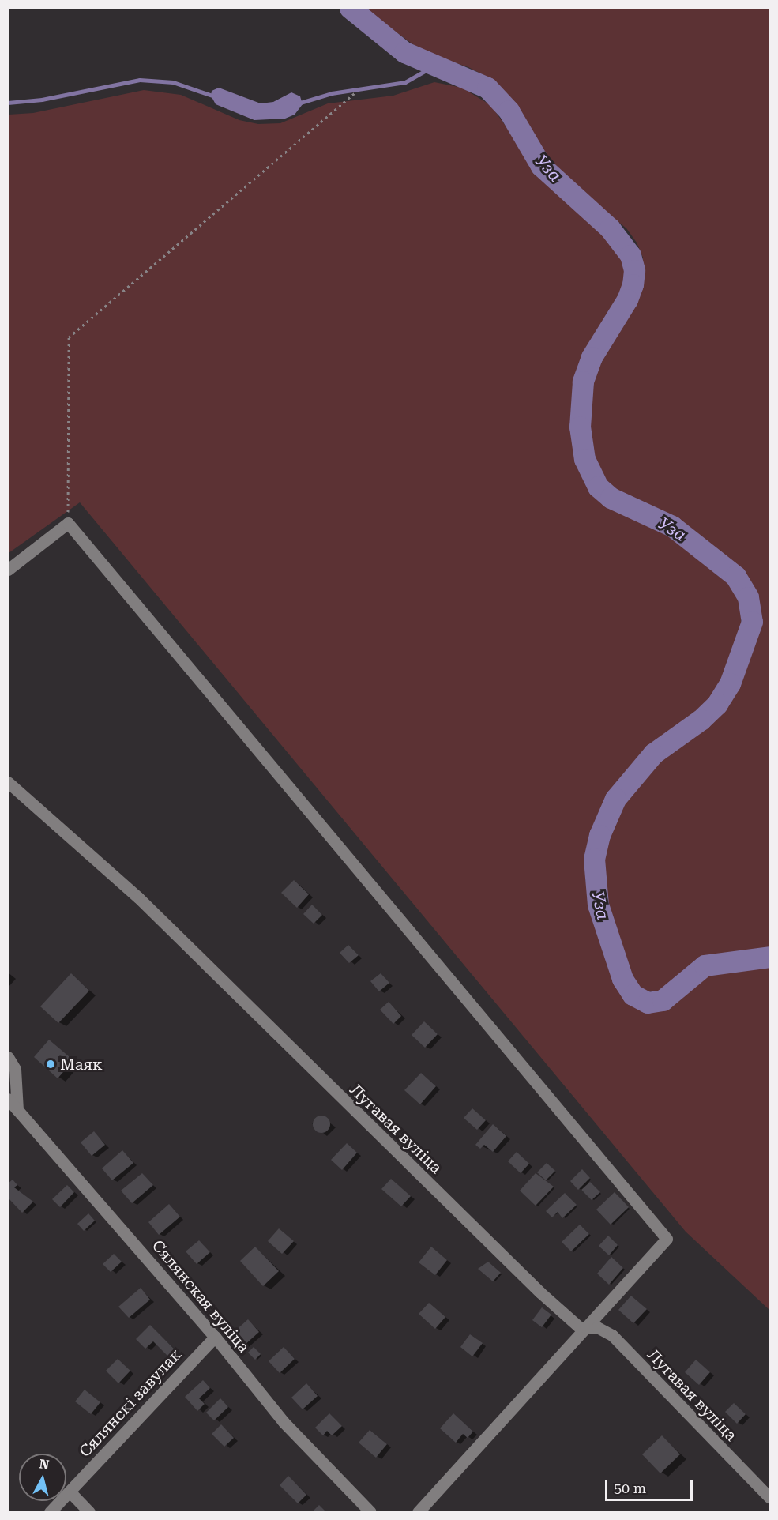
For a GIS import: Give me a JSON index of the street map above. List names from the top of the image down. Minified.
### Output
{"streets":{"street":["Лугавая вуліца","Сялянская вуліца","Сялянскі завулак"]},"crossings":[["Сялянская вуліца","Сялянскі завулак"]],"water":["Уза"],"places":["Маяк"],"scale_bar":"50 m","north":"top"}
